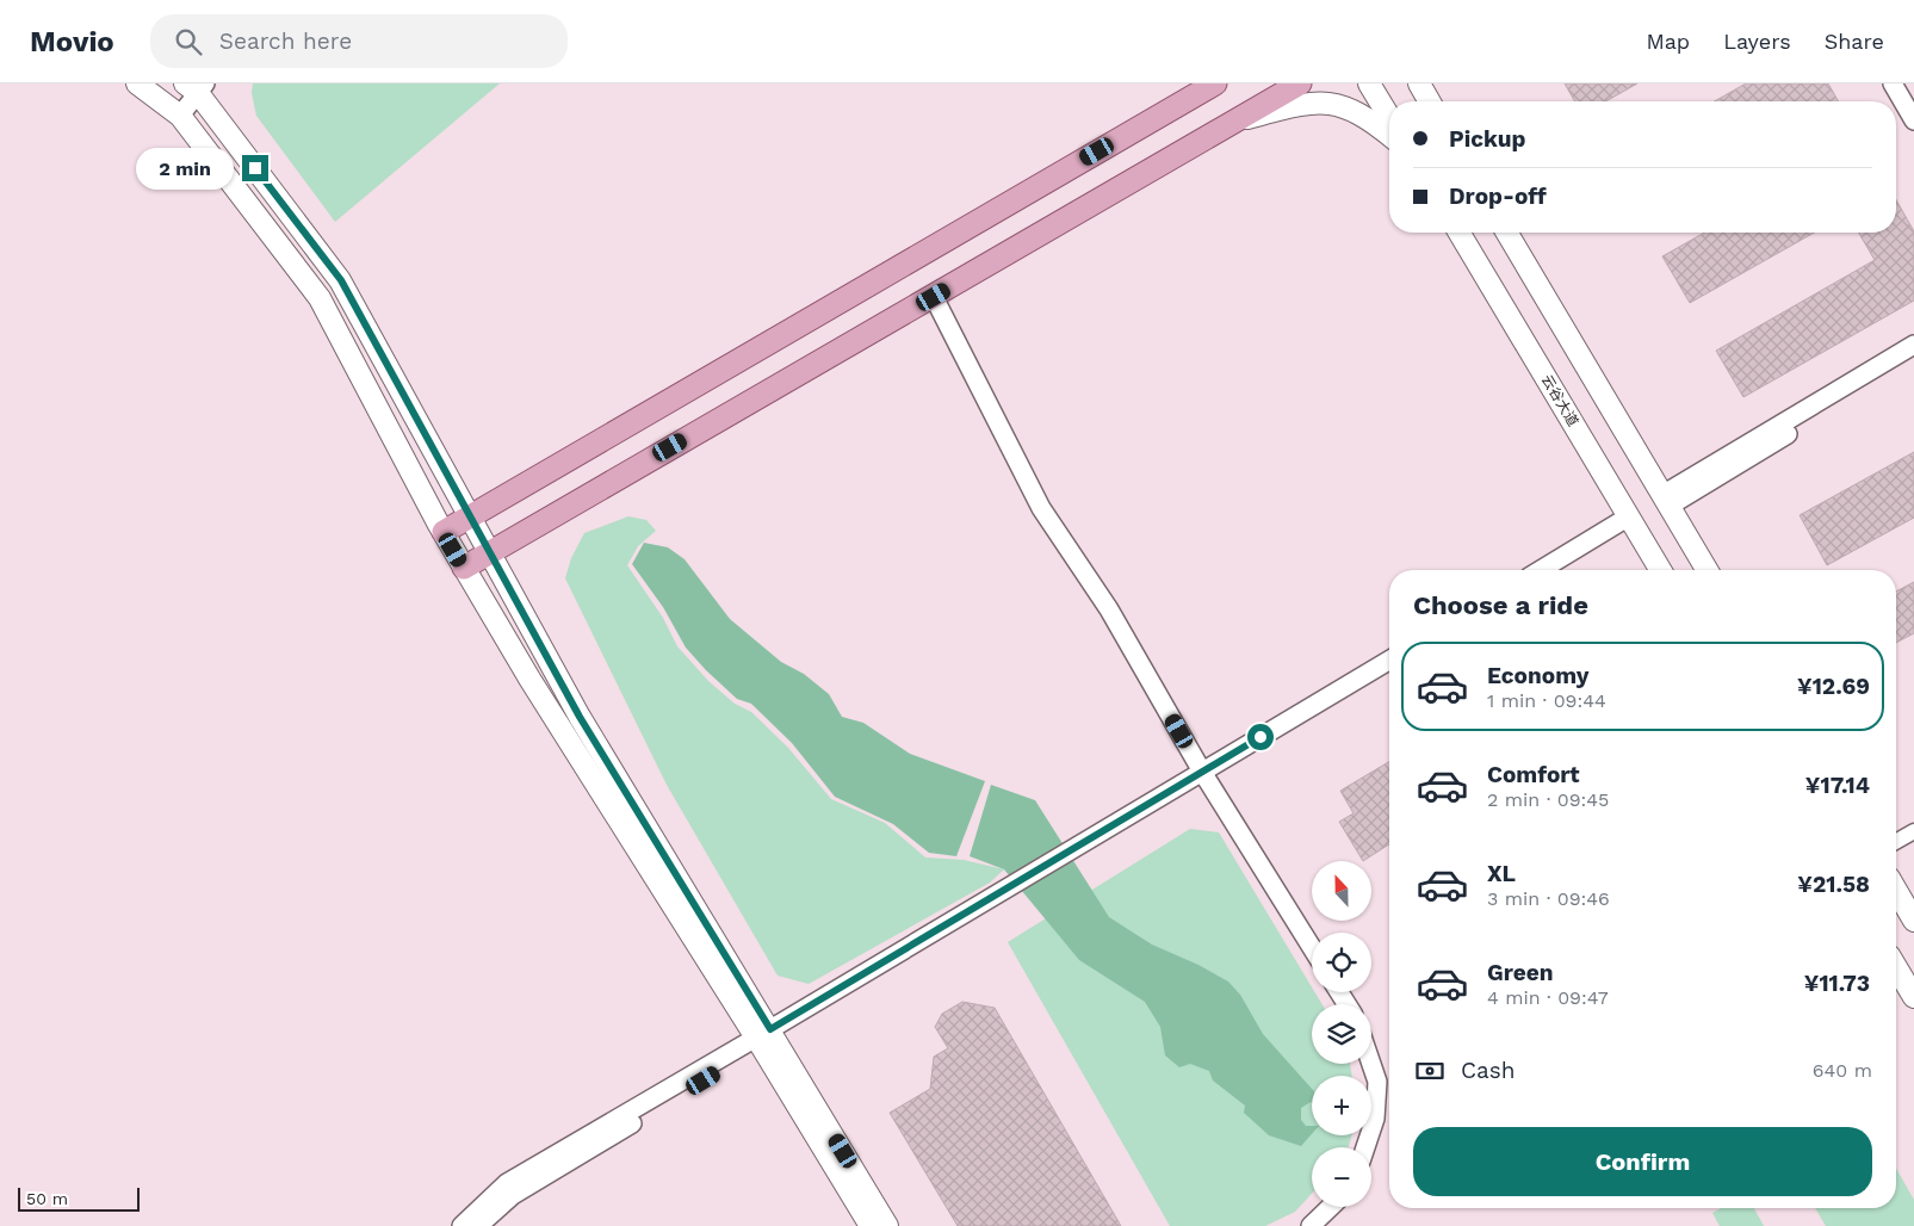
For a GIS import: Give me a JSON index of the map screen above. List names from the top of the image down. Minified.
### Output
{"streets":{"main road":["云谷大道"]},"scale_bar":"50 m","north":"top","page":{"header":"Movio","search":"Search here","nav":["Map","Layers","Share"],"banner":["Pickup","Drop-off"],"bubble":"2 min","heading":"Choose a ride","list":[{"name":"Economy","note":"1 min · 09:44","value":"¥12.69"},{"name":"Comfort","note":"2 min · 09:45","value":"¥17.14"},{"name":"XL","note":"3 min · 09:46","value":"¥21.58"},{"name":"Green","note":"4 min · 09:47","value":"¥11.73"}],"map_buttons":["+","−"],"pay":["Cash","640 m"],"buttons":"Confirm","scale":"50 m"}}
